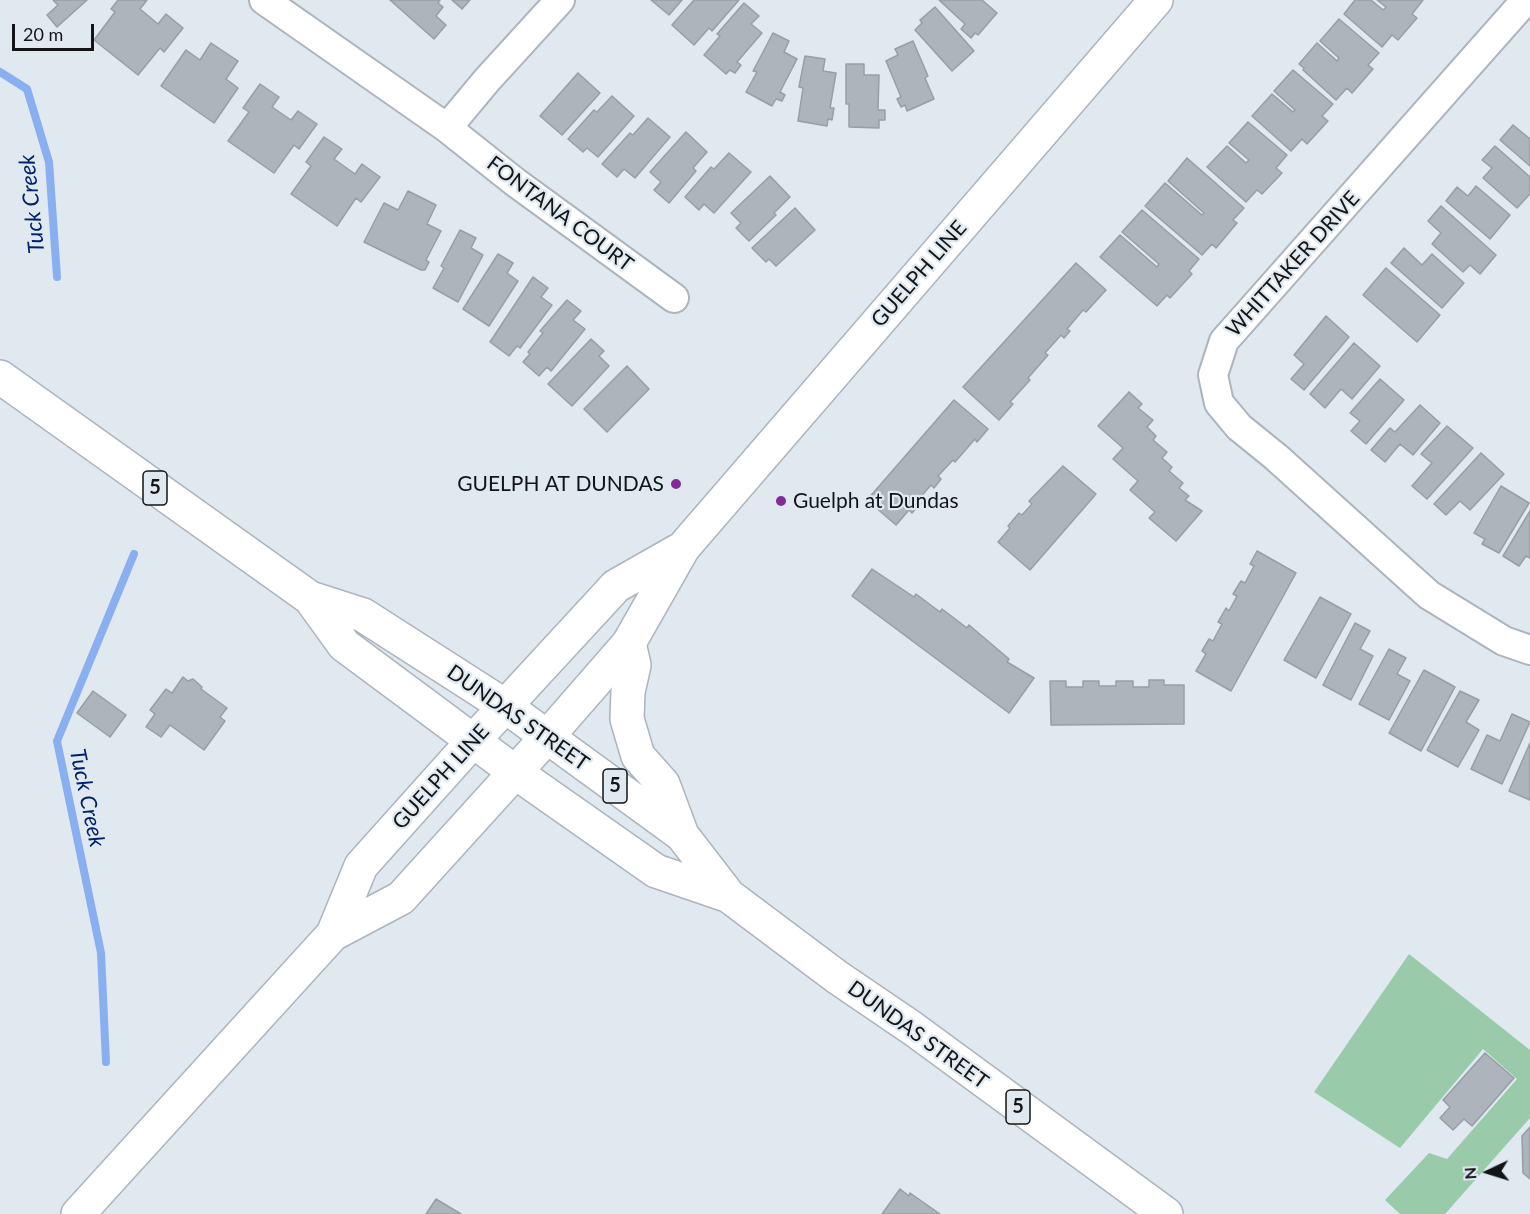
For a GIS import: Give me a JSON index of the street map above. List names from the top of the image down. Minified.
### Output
{"streets":{"main road":["GUELPH LINE","5","DUNDAS STREET"],"street":["FONTANA COURT","WHITTAKER DRIVE"]},"crossings":[["GUELPH LINE","DUNDAS STREET"]],"water":["Tuck Creek"],"places":["GUELPH AT DUNDAS","Guelph at Dundas"],"scale_bar":"20 m","north":"left"}
